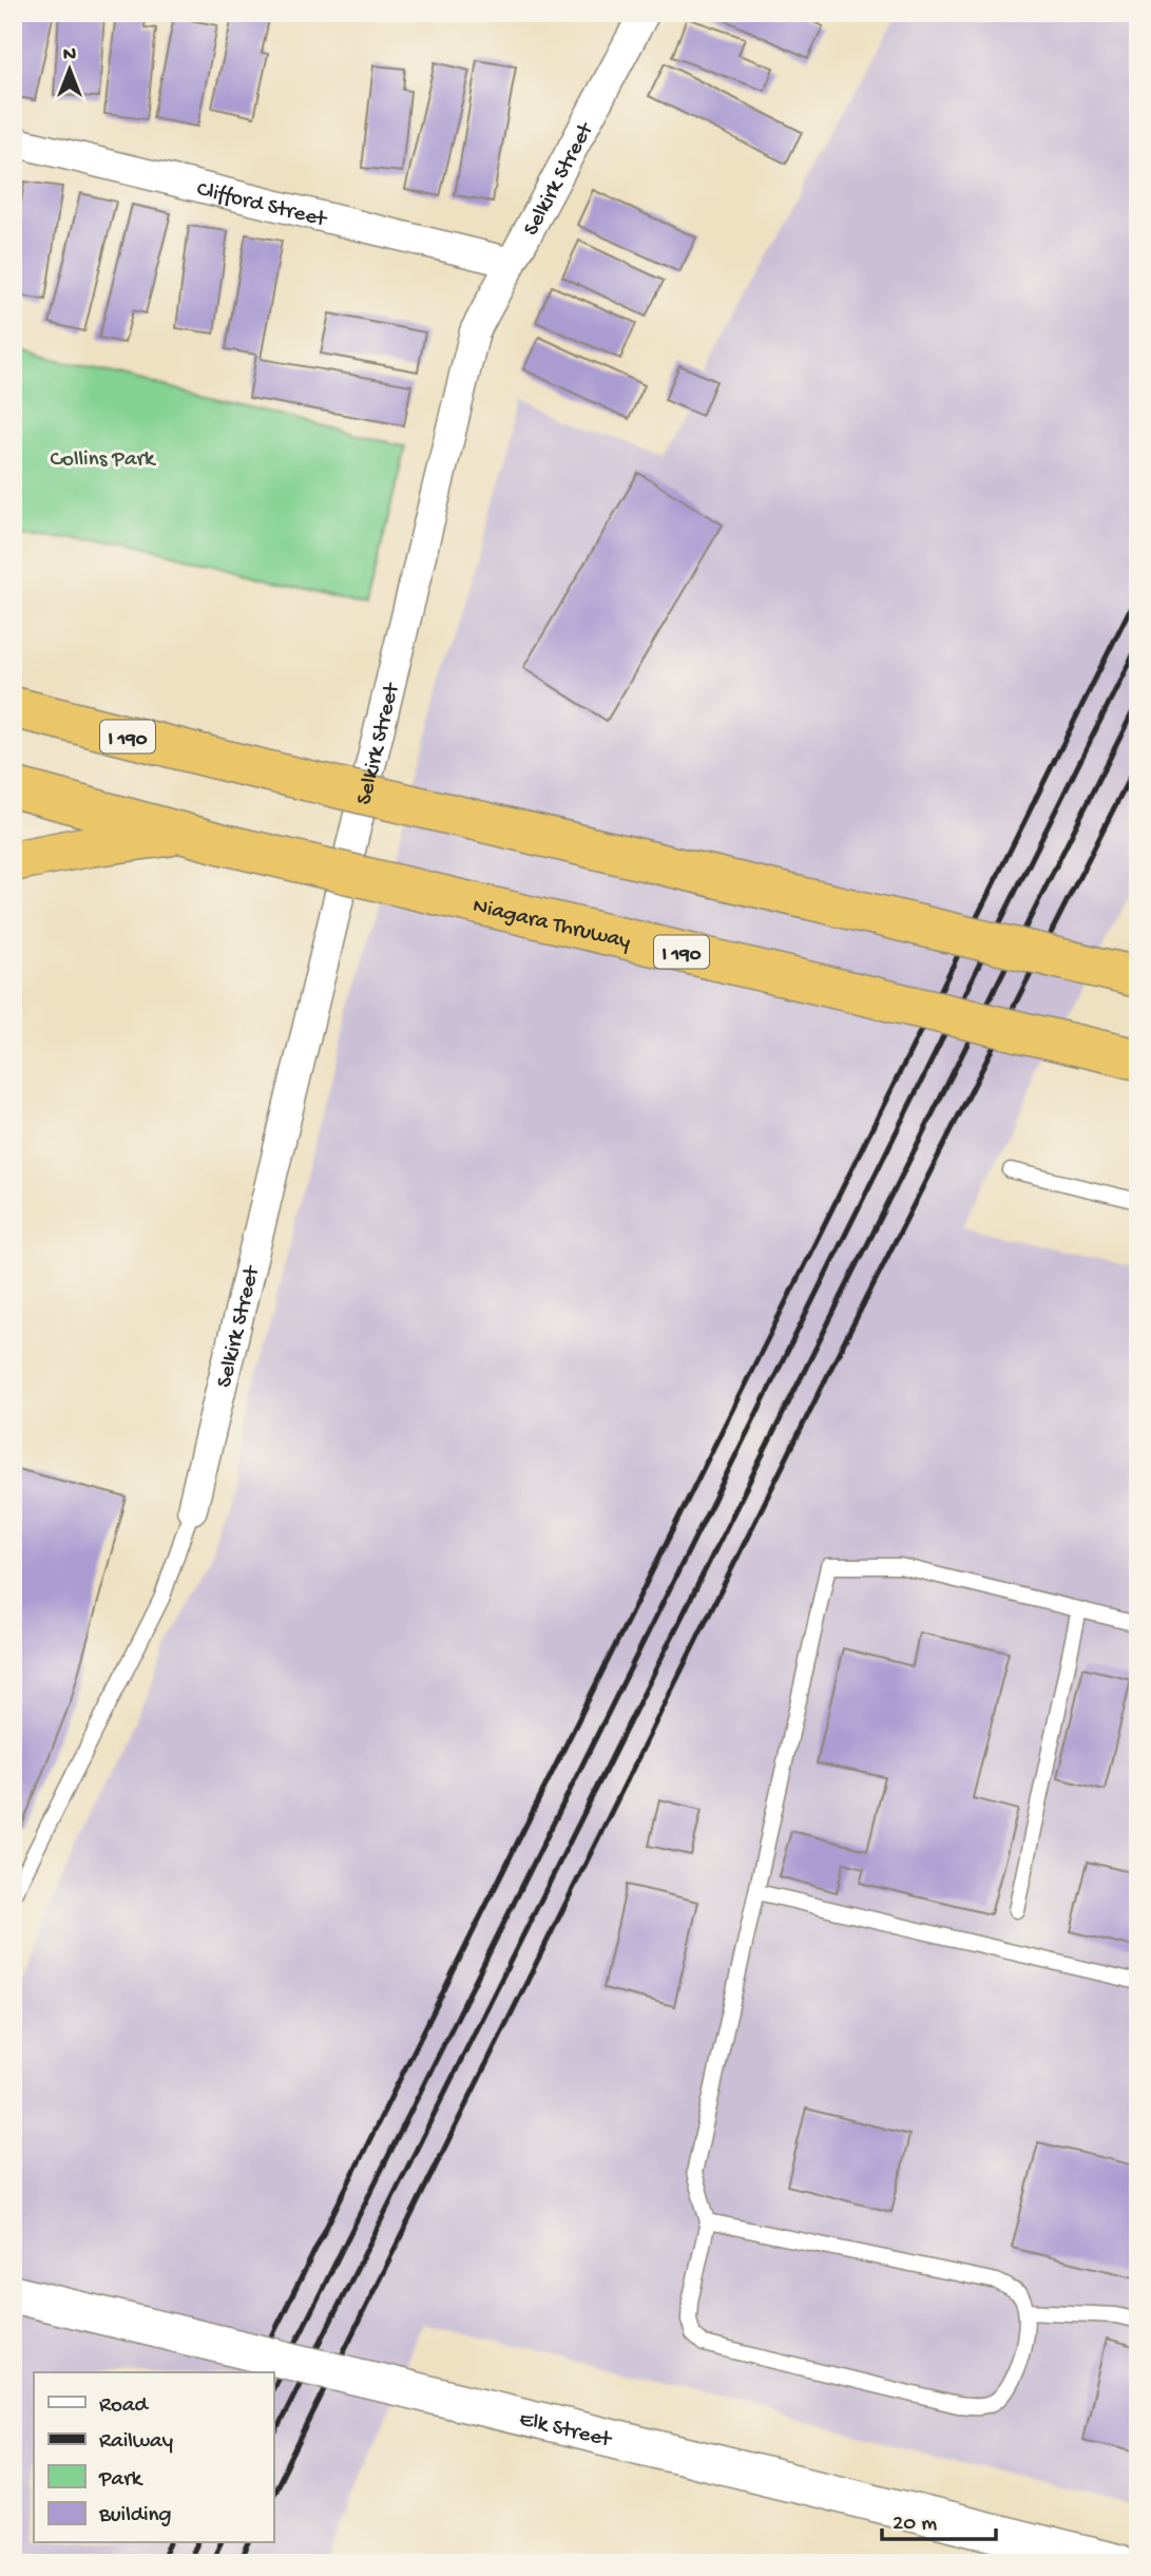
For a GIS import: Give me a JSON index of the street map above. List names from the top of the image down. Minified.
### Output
{"streets":{"highway":["I 190","Niagara Thruway"],"street":["Selkirk Street","Clifford Street","Elk Street"]},"crossings":[["Selkirk Street","Clifford Street"]],"parks":["Collins Park"],"legend":["Road","Railway","Park","Building"],"scale_bar":"20 m","north":"top"}
